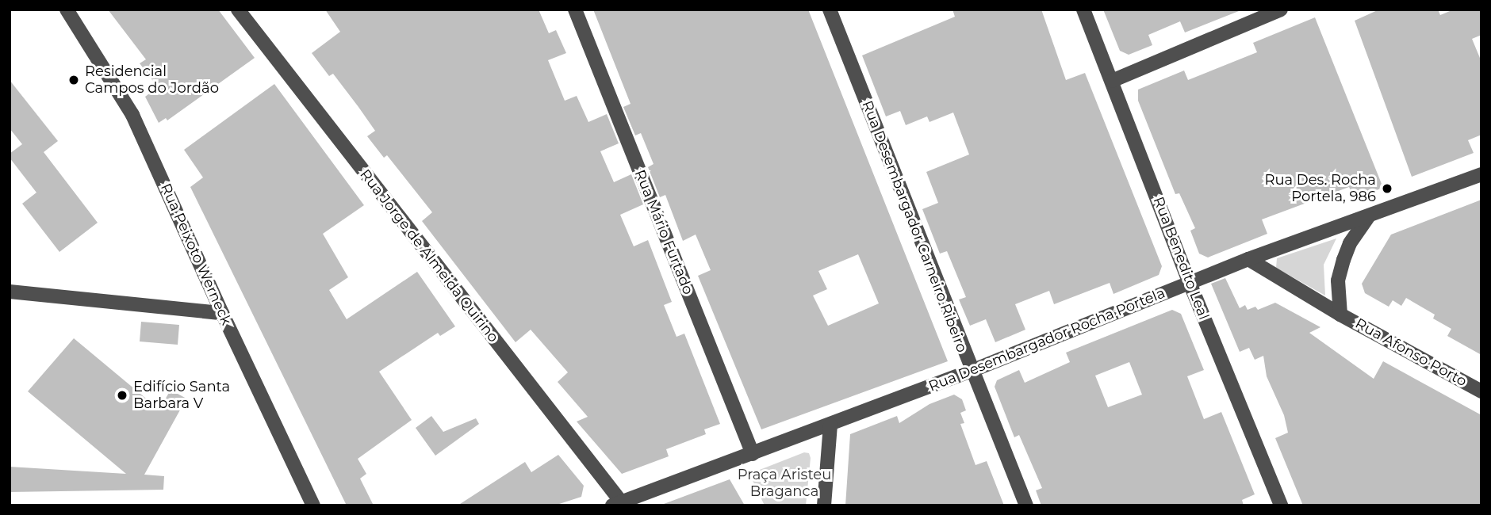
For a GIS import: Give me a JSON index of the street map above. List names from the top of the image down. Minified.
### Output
{"streets":{"street":["Rua Desembargador Carneiro Ribeiro","Rua Mário Furtado","Rua Peixoto Werneck","Rua Jorge de Almeida Quirino","Rua Benedito Leal","Rua Desembargador Rocha Portela","Rua Afonso Porto"]},"crossings":[["Rua Desembargador Carneiro Ribeiro","Rua Desembargador Rocha Portela"],["Rua Mário Furtado","Rua Desembargador Rocha Portela"],["Rua Jorge de Almeida Quirino","Rua Desembargador Rocha Portela"],["Rua Benedito Leal","Rua Desembargador Rocha Portela"],["Rua Desembargador Rocha Portela","Rua Afonso Porto"]],"parks":["Praça Aristeu Braganca"],"places":["Residencial Campos do Jordão","Rua Des. Rocha Portela, 986","Edifício Santa Barbara V"]}
